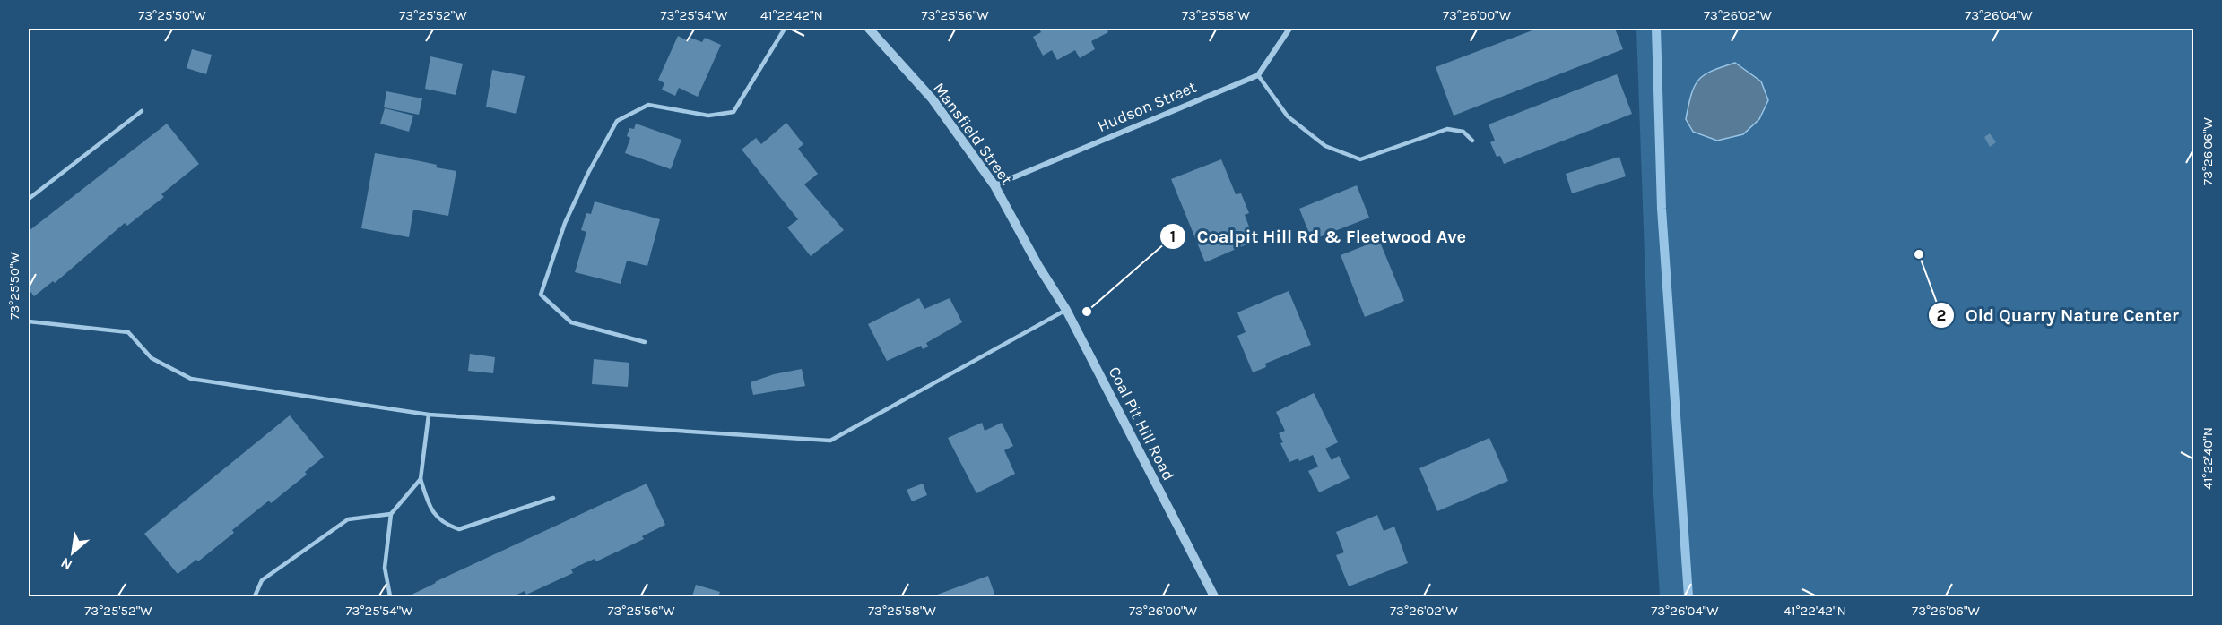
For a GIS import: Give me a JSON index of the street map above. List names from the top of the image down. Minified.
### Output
{"streets":{"street":["Hudson Street","Mansfield Street","Coal Pit Hill Road"]},"crossings":[["Hudson Street","Mansfield Street"],["Mansfield Street","Coal Pit Hill Road"]],"places":["Old Quarry Nature Center","Coalpit Hill Rd & Fleetwood Ave"],"north":"bottom left","coordinates":["73°25'50\"W","73°25'52\"W","73°25'54\"W","41°22'42\"N","73°25'56\"W","73°25'58\"W","73°26'00\"W","73°26'02\"W","73°26'04\"W","73°26'06\"W","41°22'40\"N"]}
